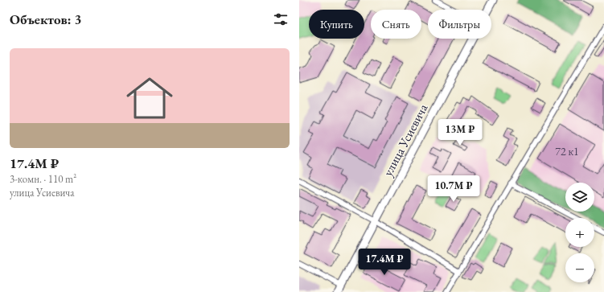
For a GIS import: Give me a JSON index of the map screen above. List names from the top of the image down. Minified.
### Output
{"streets":{"street":["улица Усиевича"]},"house_numbers":["72 к1"],"page":{"heading":"Объектов: 3","chip":["Купить","Снять","Фильтры"],"list":[{"name":"17.4M ₽","note":"3-комн. · 110 m² · улица Усиевича"}],"price":["13M ₽","10.7M ₽","17.4M ₽"],"map_buttons":["+","−"]}}
